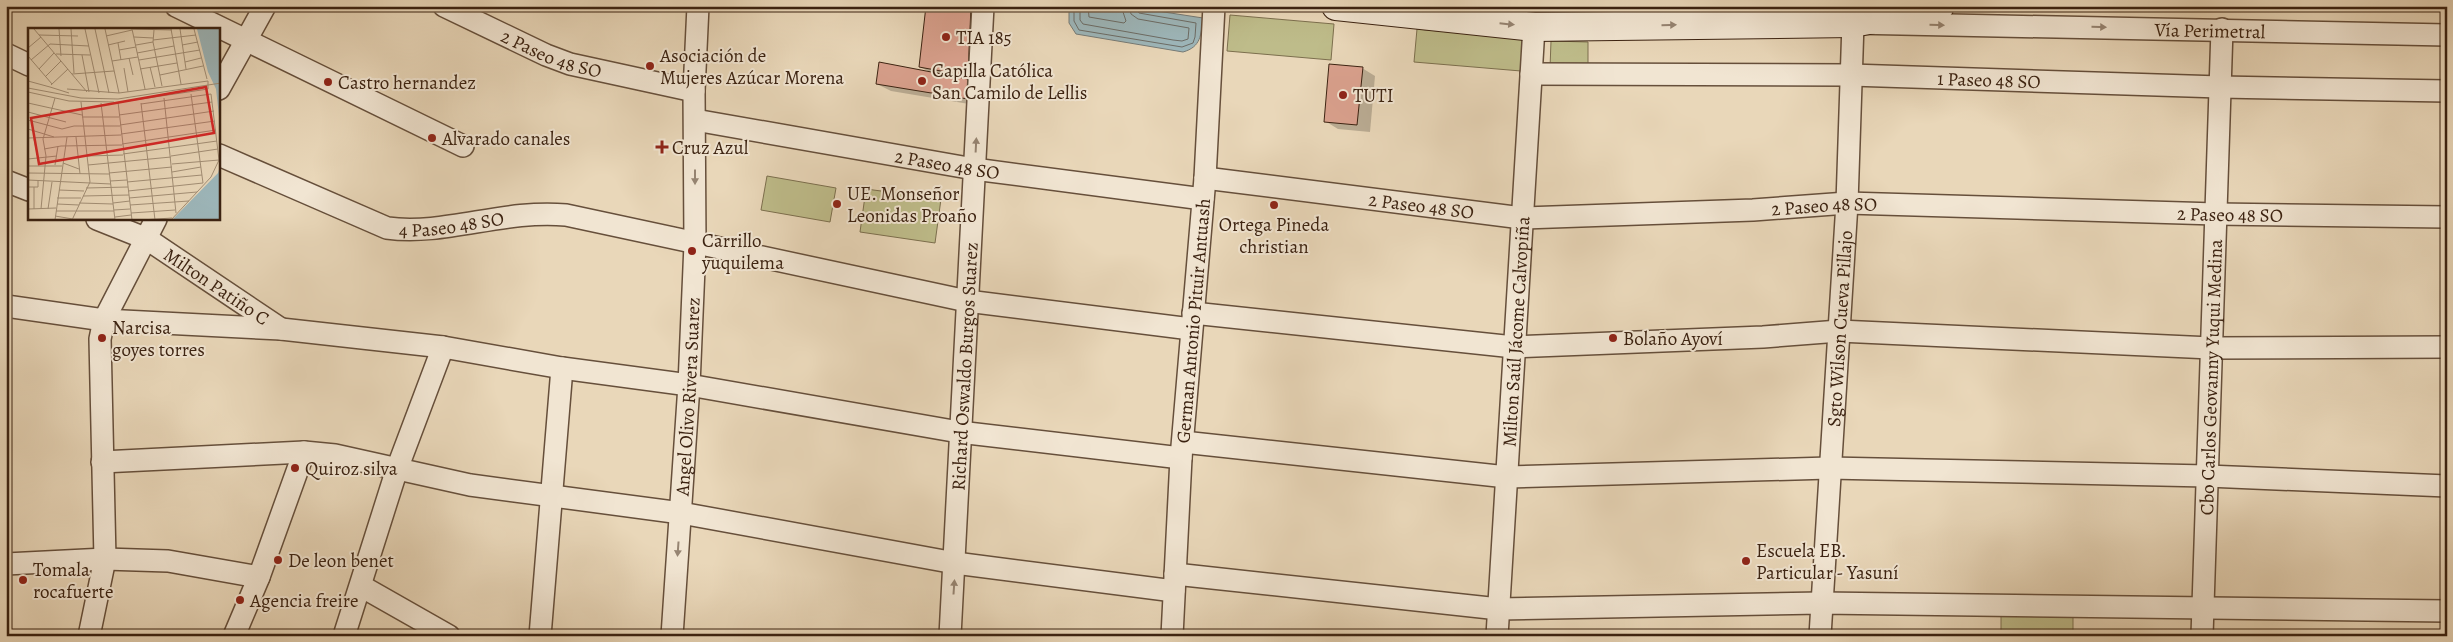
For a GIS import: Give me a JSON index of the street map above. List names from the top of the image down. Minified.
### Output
{"streets":{"street":["Vía Perimetral","2 Paseo 48 SO","1 Paseo 48 SO","4 Paseo 48 SO","Milton Patiño C","German Antonio Pituir Antuash","Sgto Wilson Cueva Pillajo","Milton Saúl Jácome Calvopiña","Richard Oswaldo Burgos Suarez","Cbo Carlos Geovanny Yuqui Medina","Angel Olivo Rivera Suarez"]},"crossings":[["Vía Perimetral","Sgto Wilson Cueva Pillajo"],["Vía Perimetral","Milton Saúl Jácome Calvopiña"],["Vía Perimetral","Cbo Carlos Geovanny Yuqui Medina"],["2 Paseo 48 SO","German Antonio Pituir Antuash"],["2 Paseo 48 SO","Sgto Wilson Cueva Pillajo"],["2 Paseo 48 SO","Milton Saúl Jácome Calvopiña"],["2 Paseo 48 SO","Richard Oswaldo Burgos Suarez"],["2 Paseo 48 SO","Cbo Carlos Geovanny Yuqui Medina"],["2 Paseo 48 SO","Angel Olivo Rivera Suarez"],["1 Paseo 48 SO","Sgto Wilson Cueva Pillajo"],["1 Paseo 48 SO","Milton Saúl Jácome Calvopiña"],["1 Paseo 48 SO","Cbo Carlos Geovanny Yuqui Medina"],["4 Paseo 48 SO","German Antonio Pituir Antuash"],["4 Paseo 48 SO","Sgto Wilson Cueva Pillajo"],["4 Paseo 48 SO","Milton Saúl Jácome Calvopiña"],["4 Paseo 48 SO","Richard Oswaldo Burgos Suarez"],["4 Paseo 48 SO","Cbo Carlos Geovanny Yuqui Medina"],["4 Paseo 48 SO","Angel Olivo Rivera Suarez"]],"one_way":["Vía Perimetral","Richard Oswaldo Burgos Suarez"],"places":{"other":["TIA 185","Asociación de Mujeres Azúcar Morena","Capilla Católica San Camilo de Lellis","Castro hernandez","TUTI","Alvarado canales","UE. Monseñor Leonidas Proaño","Ortega Pineda christian","Carrillo yuquilema","Narcisa goyes torres","Bolaño Ayoví","Quiroz silva","De leon benet","Escuela EB. Particular - Yasuní","Tomala rocafuerte","Agencia freire"],"health":["Cruz Azul"]}}
